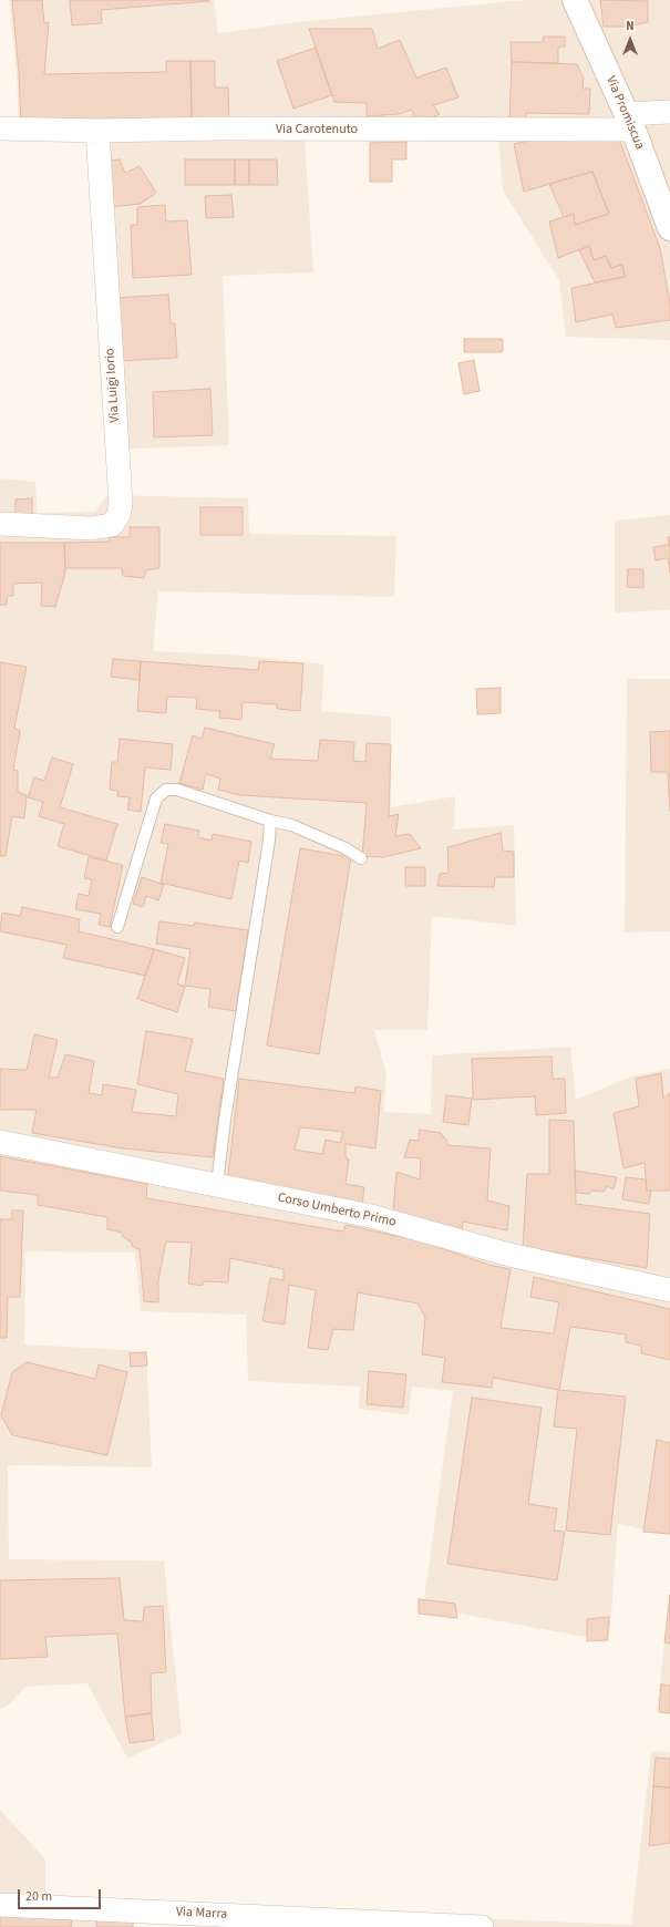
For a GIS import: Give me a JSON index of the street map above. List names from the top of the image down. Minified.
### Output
{"streets":{"street":["Via Promiscua","Via Carotenuto","Via Luigi Iorio","Corso Umberto Primo","Via Marra"]},"crossings":[["Via Promiscua","Via Carotenuto"],["Via Carotenuto","Via Luigi Iorio"]],"scale_bar":"20 m","north":"top"}
